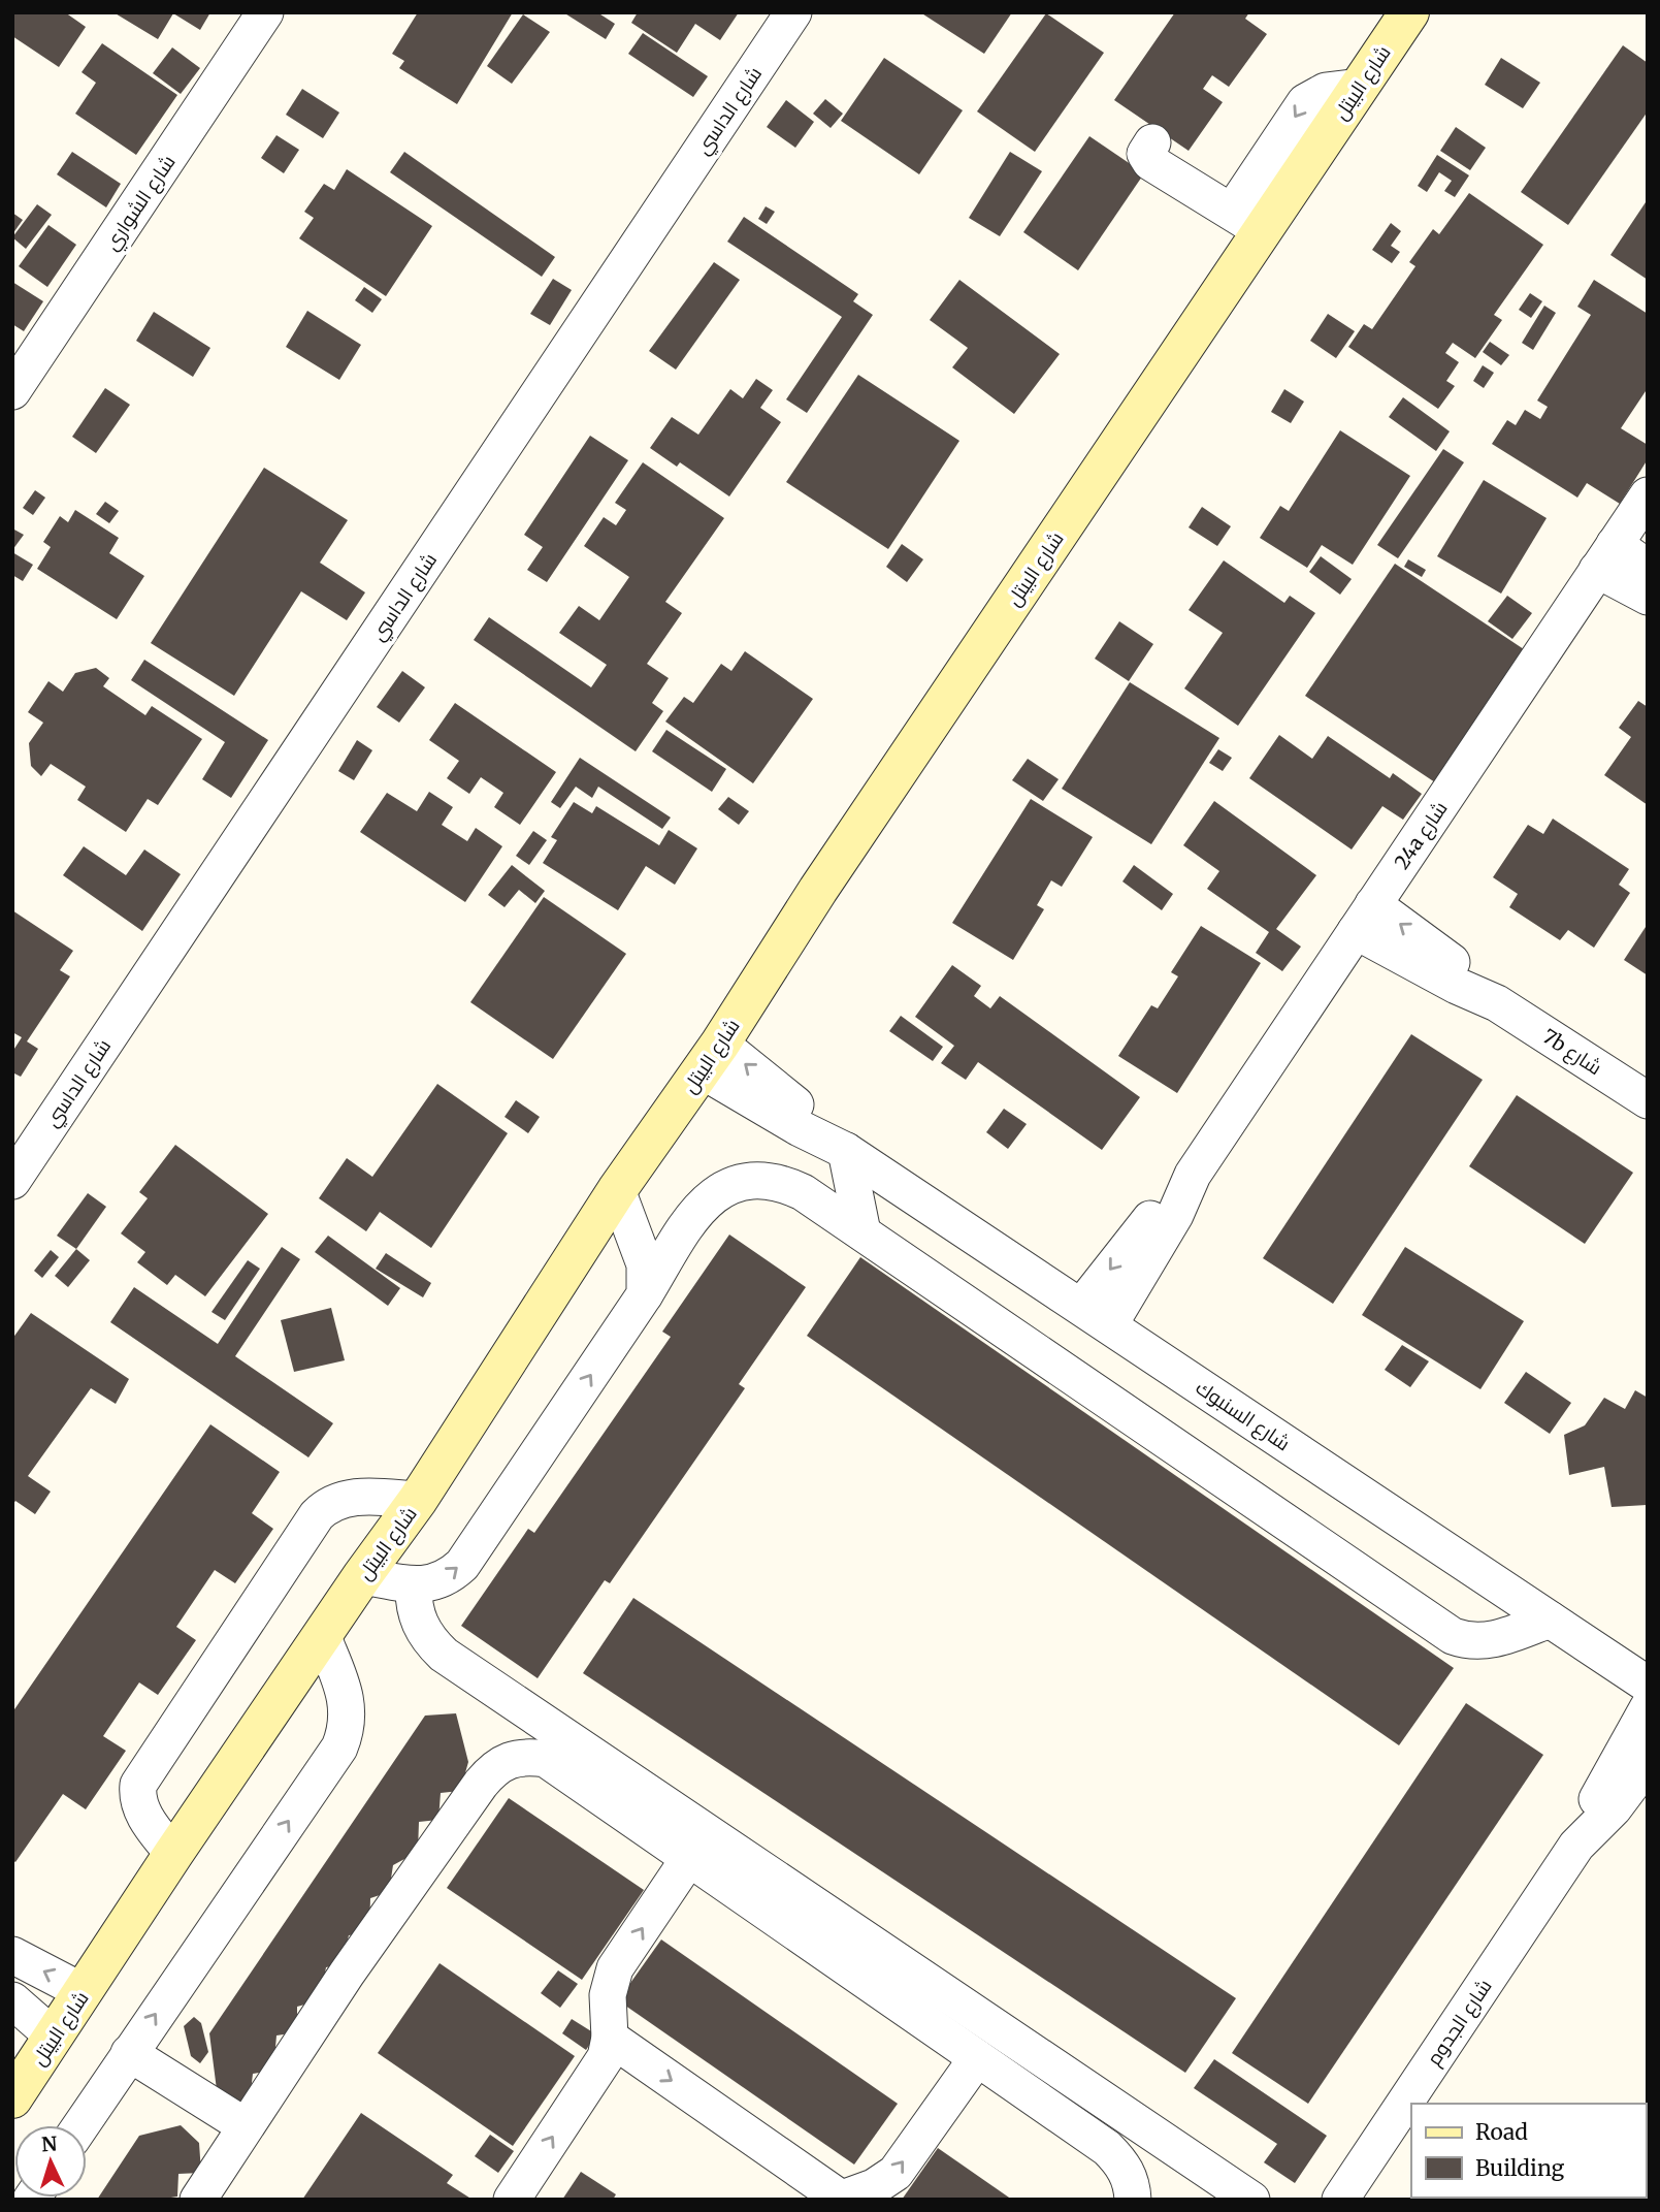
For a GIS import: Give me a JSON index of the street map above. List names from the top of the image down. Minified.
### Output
{"streets":{"street":["شارع البيتل","شارع الداسي","شارع الشواري","24a شارع","7b شارع","شارع السنبوك","شارع الجدوم"]},"crossings":[["شارع البيتل","شارع السنبوك"],["24a شارع","7b شارع"],["24a شارع","شارع السنبوك"]],"legend":["Road","Building"],"north":"top"}
